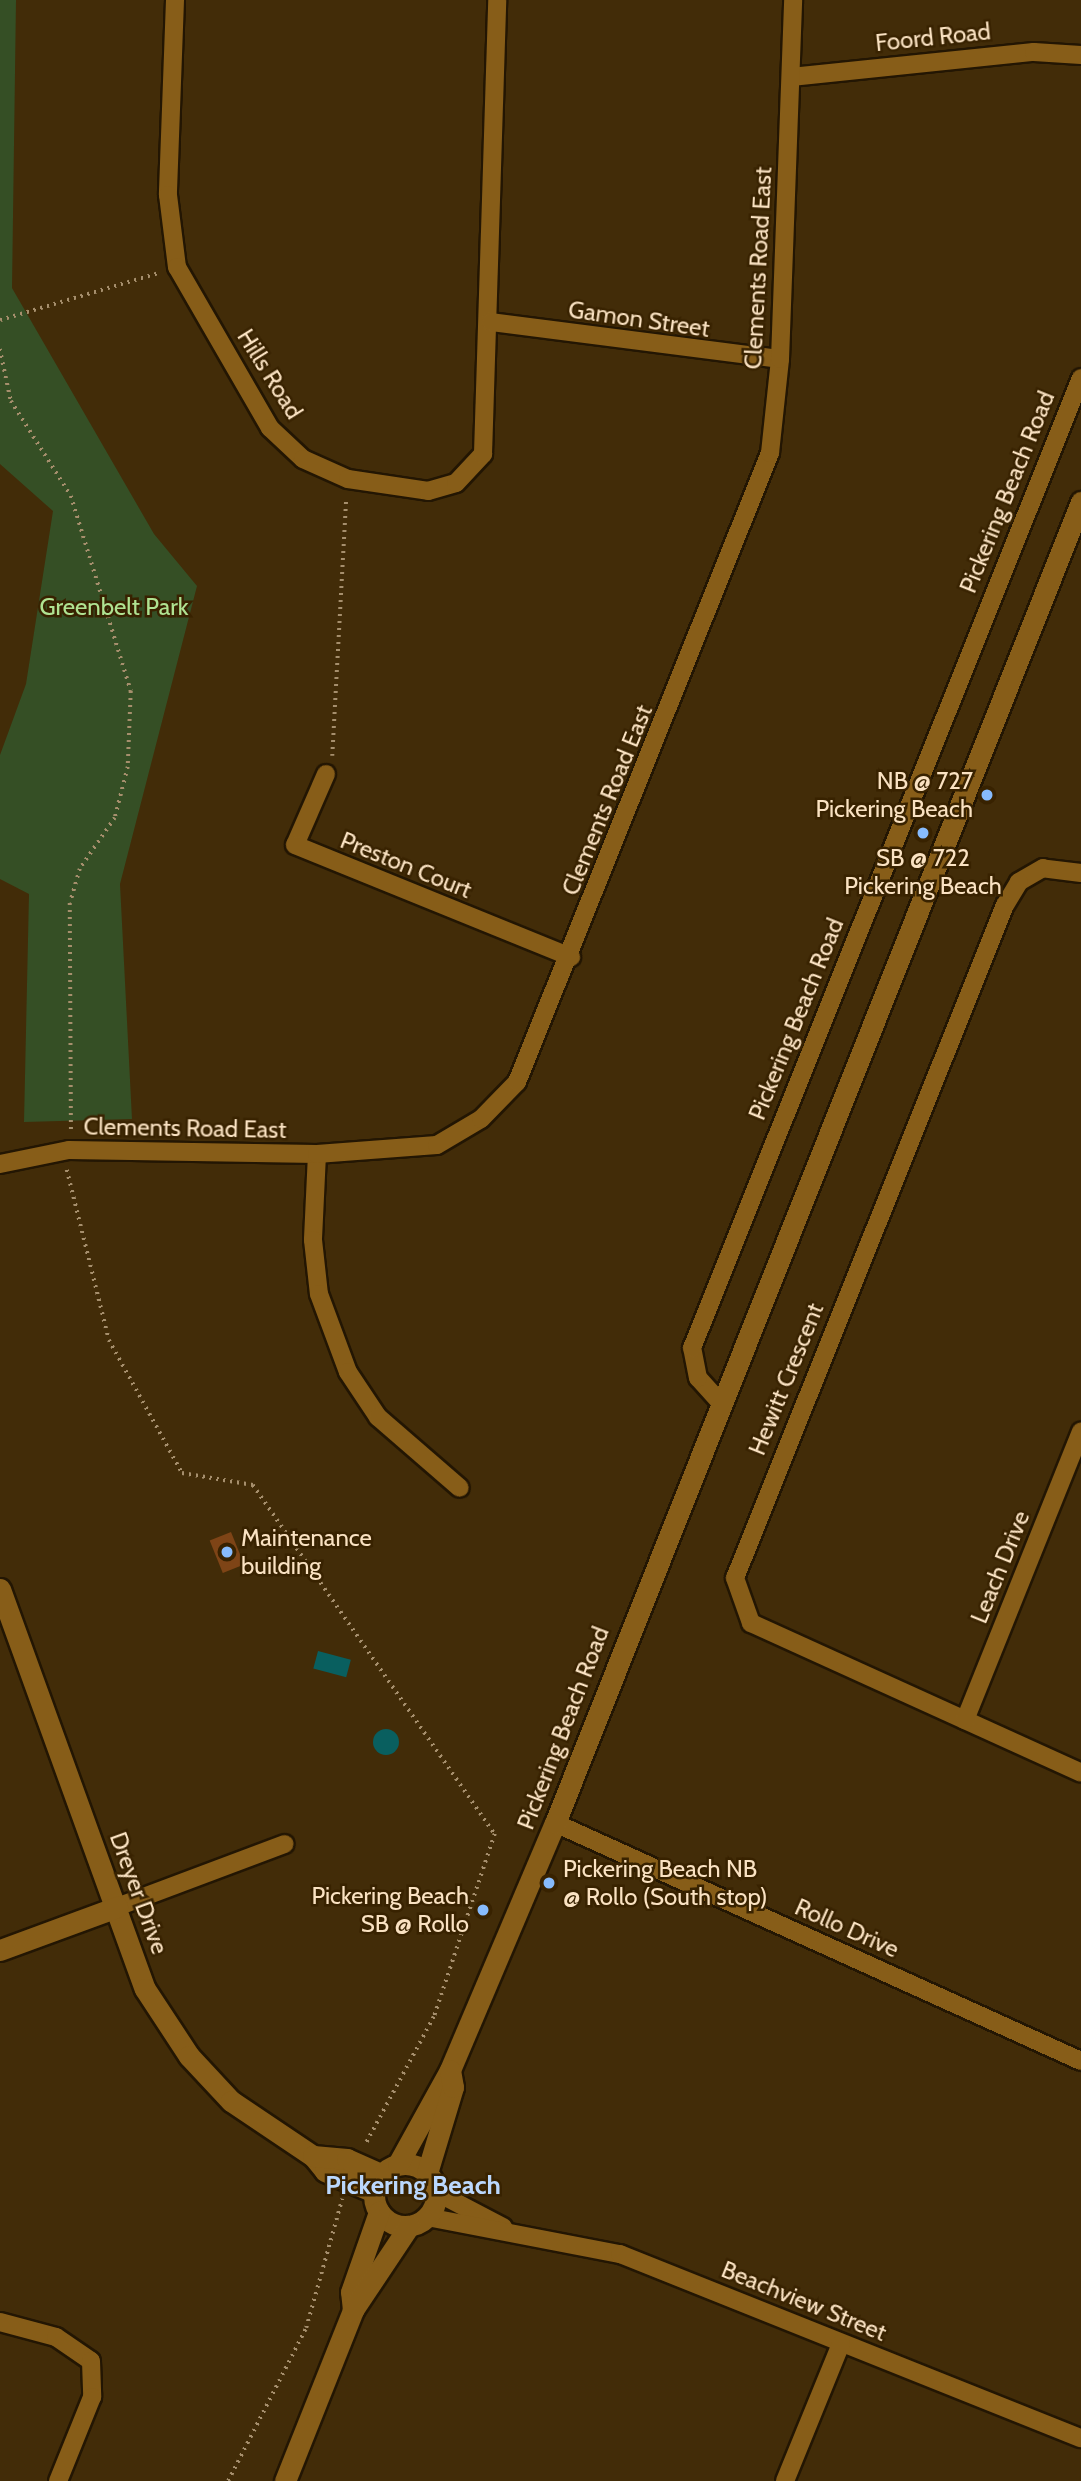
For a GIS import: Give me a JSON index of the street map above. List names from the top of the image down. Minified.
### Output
{"streets":{"street":["Foord Road","Clements Road East","Gamon Street","Hills Road","Pickering Beach Road","Preston Court","Hewitt Crescent","Leach Drive","Dreyer Drive","Rollo Drive","Beachview Street"]},"crossings":[["Foord Road","Clements Road East"],["Clements Road East","Gamon Street"],["Clements Road East","Preston Court"],["Gamon Street","Hills Road"],["Pickering Beach Road","Dreyer Drive"],["Pickering Beach Road","Rollo Drive"],["Pickering Beach Road","Beachview Street"],["Hewitt Crescent","Leach Drive"]],"districts":["Pickering Beach"],"parks":["Greenbelt Park"],"places":["NB @ 727 Pickering Beach","SB @ 722 Pickering Beach","Maintenance building","Pickering Beach NB @ Rollo (South stop)","Pickering Beach SB @ Rollo"]}
